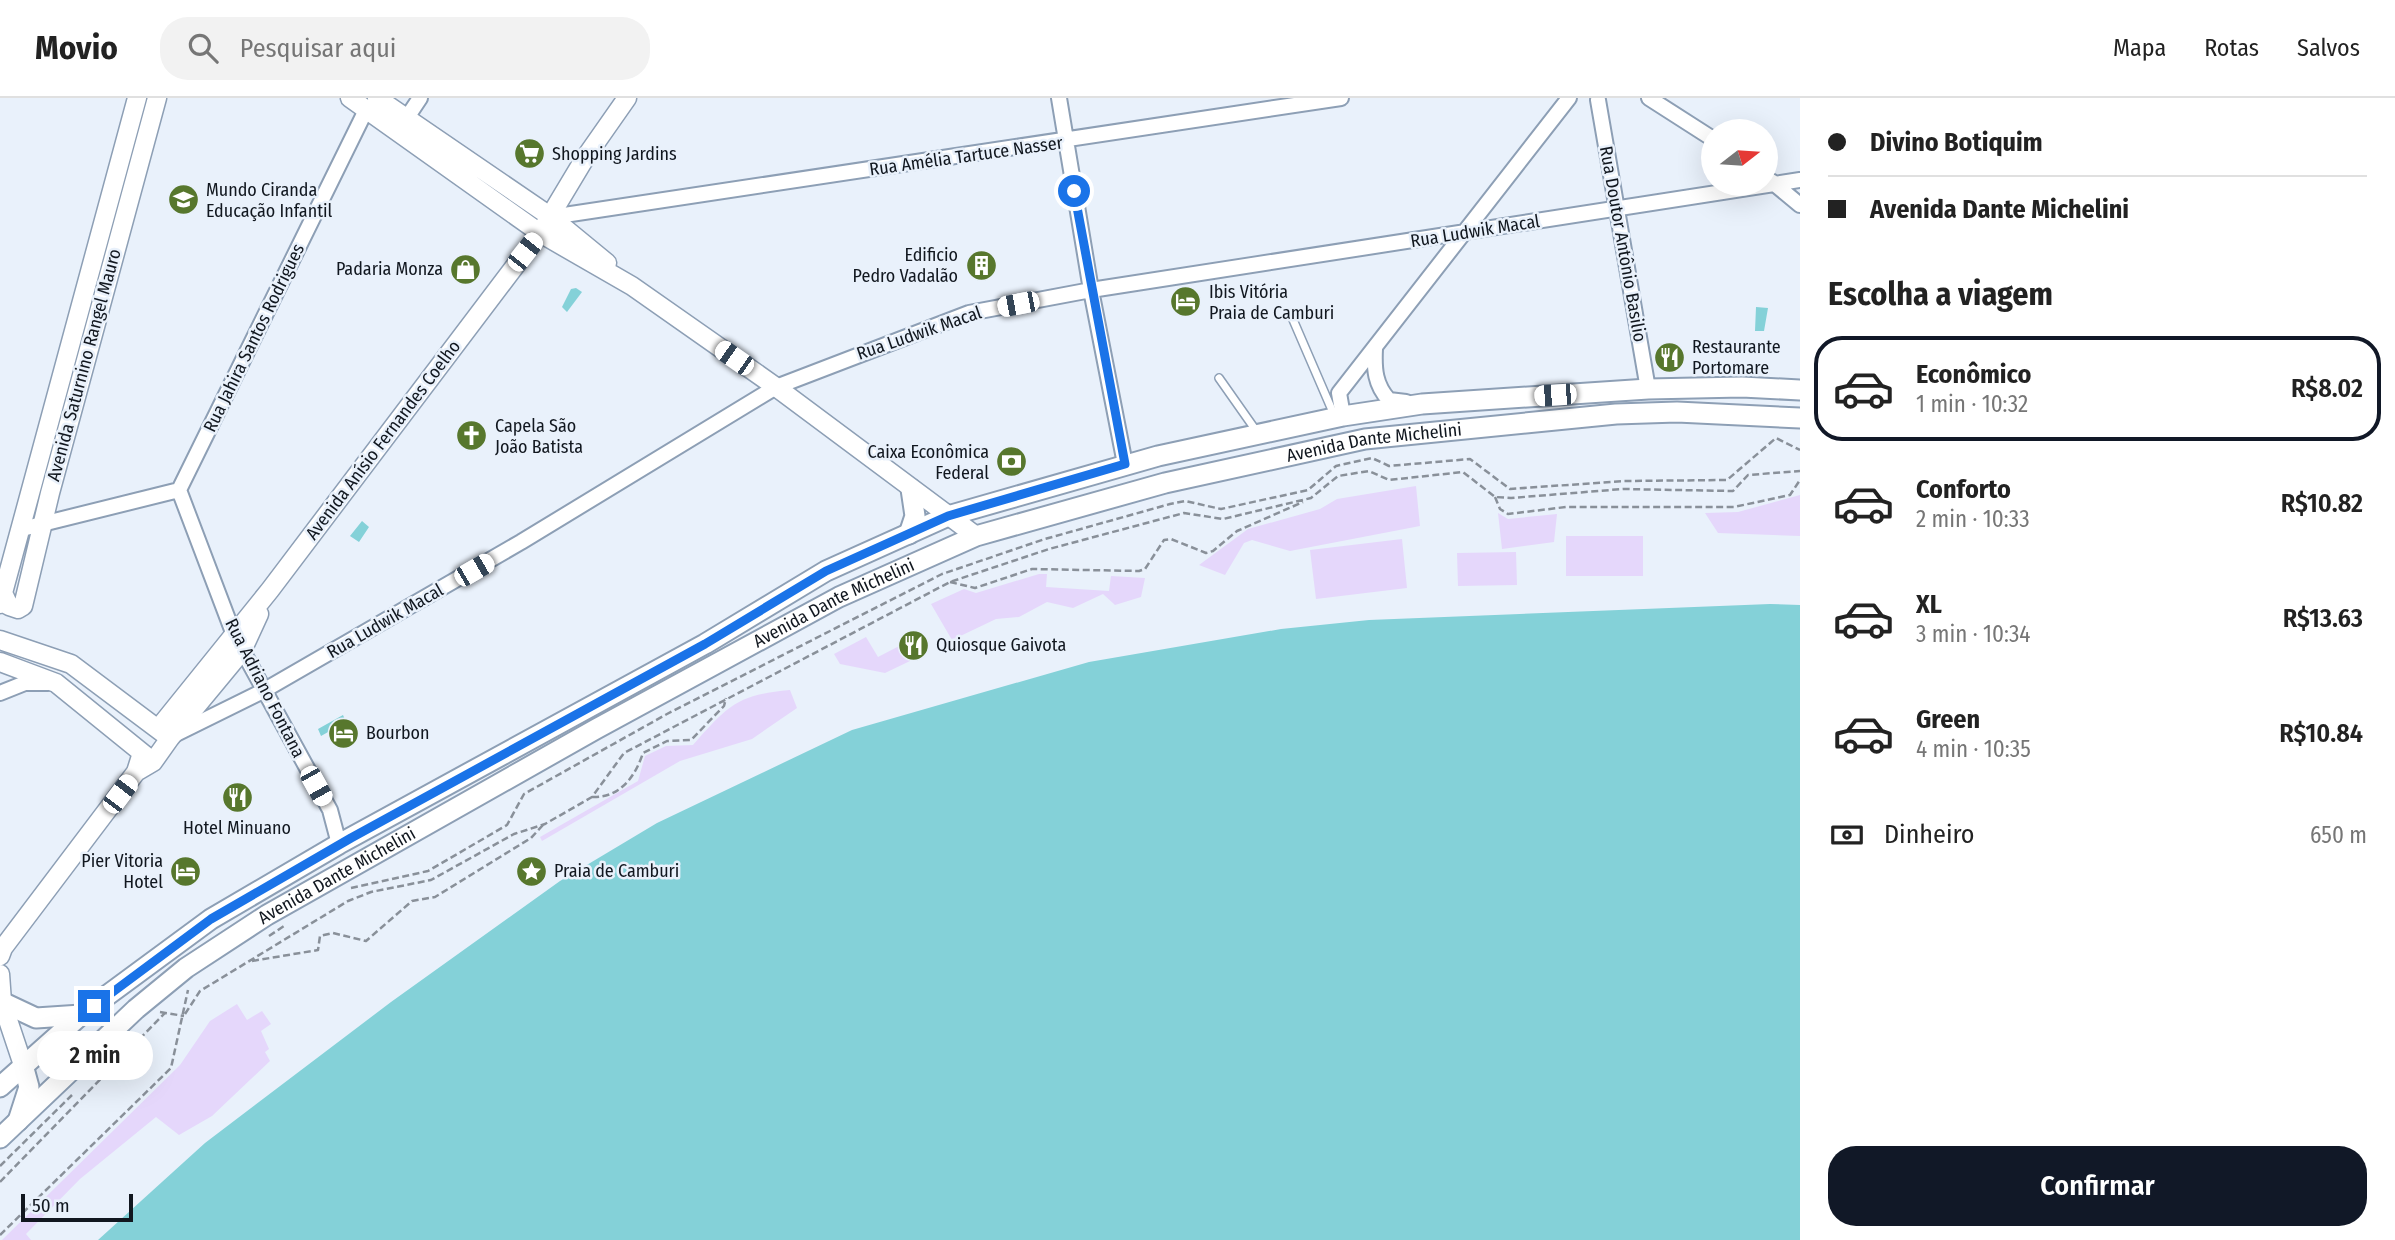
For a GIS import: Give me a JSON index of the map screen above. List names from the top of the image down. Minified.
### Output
{"streets":{"main road":["Avenida Dante Michelini"],"street":["Rua Amélia Tartuce Nasser","Rua Ludwik Macal","Rua Doutor Antônio Basilio","Rua Jahira Santos Rodrigues","Avenida Saturnino Rangel Mauro","Avenida Anísio Fernandes Coelho","Rua Adriano Fontana"]},"crossings":[["Rua Amélia Tartuce Nasser","Avenida Anísio Fernandes Coelho"],["Rua Ludwik Macal","Rua Doutor Antônio Basilio"],["Rua Ludwik Macal","Avenida Anísio Fernandes Coelho"],["Rua Ludwik Macal","Rua Adriano Fontana"],["Rua Doutor Antônio Basilio","Avenida Dante Michelini"],["Rua Jahira Santos Rodrigues","Rua Adriano Fontana"],["Avenida Anísio Fernandes Coelho","Rua Adriano Fontana"],["Avenida Dante Michelini","Rua Adriano Fontana"]],"places":{"supermarket":["Shopping Jardins"],"school or university":["Mundo Ciranda Educação Infantil"],"building":["Edificio Pedro Vadalão"],"shop":["Padaria Monza"],"hotel":["Ibis Vitória Praia de Camburi","Bourbon","Pier Vitoria Hotel"],"restaurant":["Restaurante Portomare","Quiosque Gaivota","Hotel Minuano"],"church":["Capela São João Batista"],"bank":["Caixa Econômica Federal"],"place":["Praia de Camburi"]},"scale_bar":"50 m","north":"right","page":{"header":"Movio","search":"Pesquisar aqui","nav":["Mapa","Rotas","Salvos"],"banner":["Divino Botiquim","Avenida Dante Michelini"],"heading":"Escolha a viagem","list":[{"name":"Econômico","note":"1 min · 10:32","value":"R$8.02"},{"name":"Conforto","note":"2 min · 10:33","value":"R$10.82"},{"name":"XL","note":"3 min · 10:34","value":"R$13.63"},{"name":"Green","note":"4 min · 10:35","value":"R$10.84"}],"pay":["Dinheiro","650 m"],"bubble":"2 min","buttons":"Confirmar","scale":"50 m"}}
